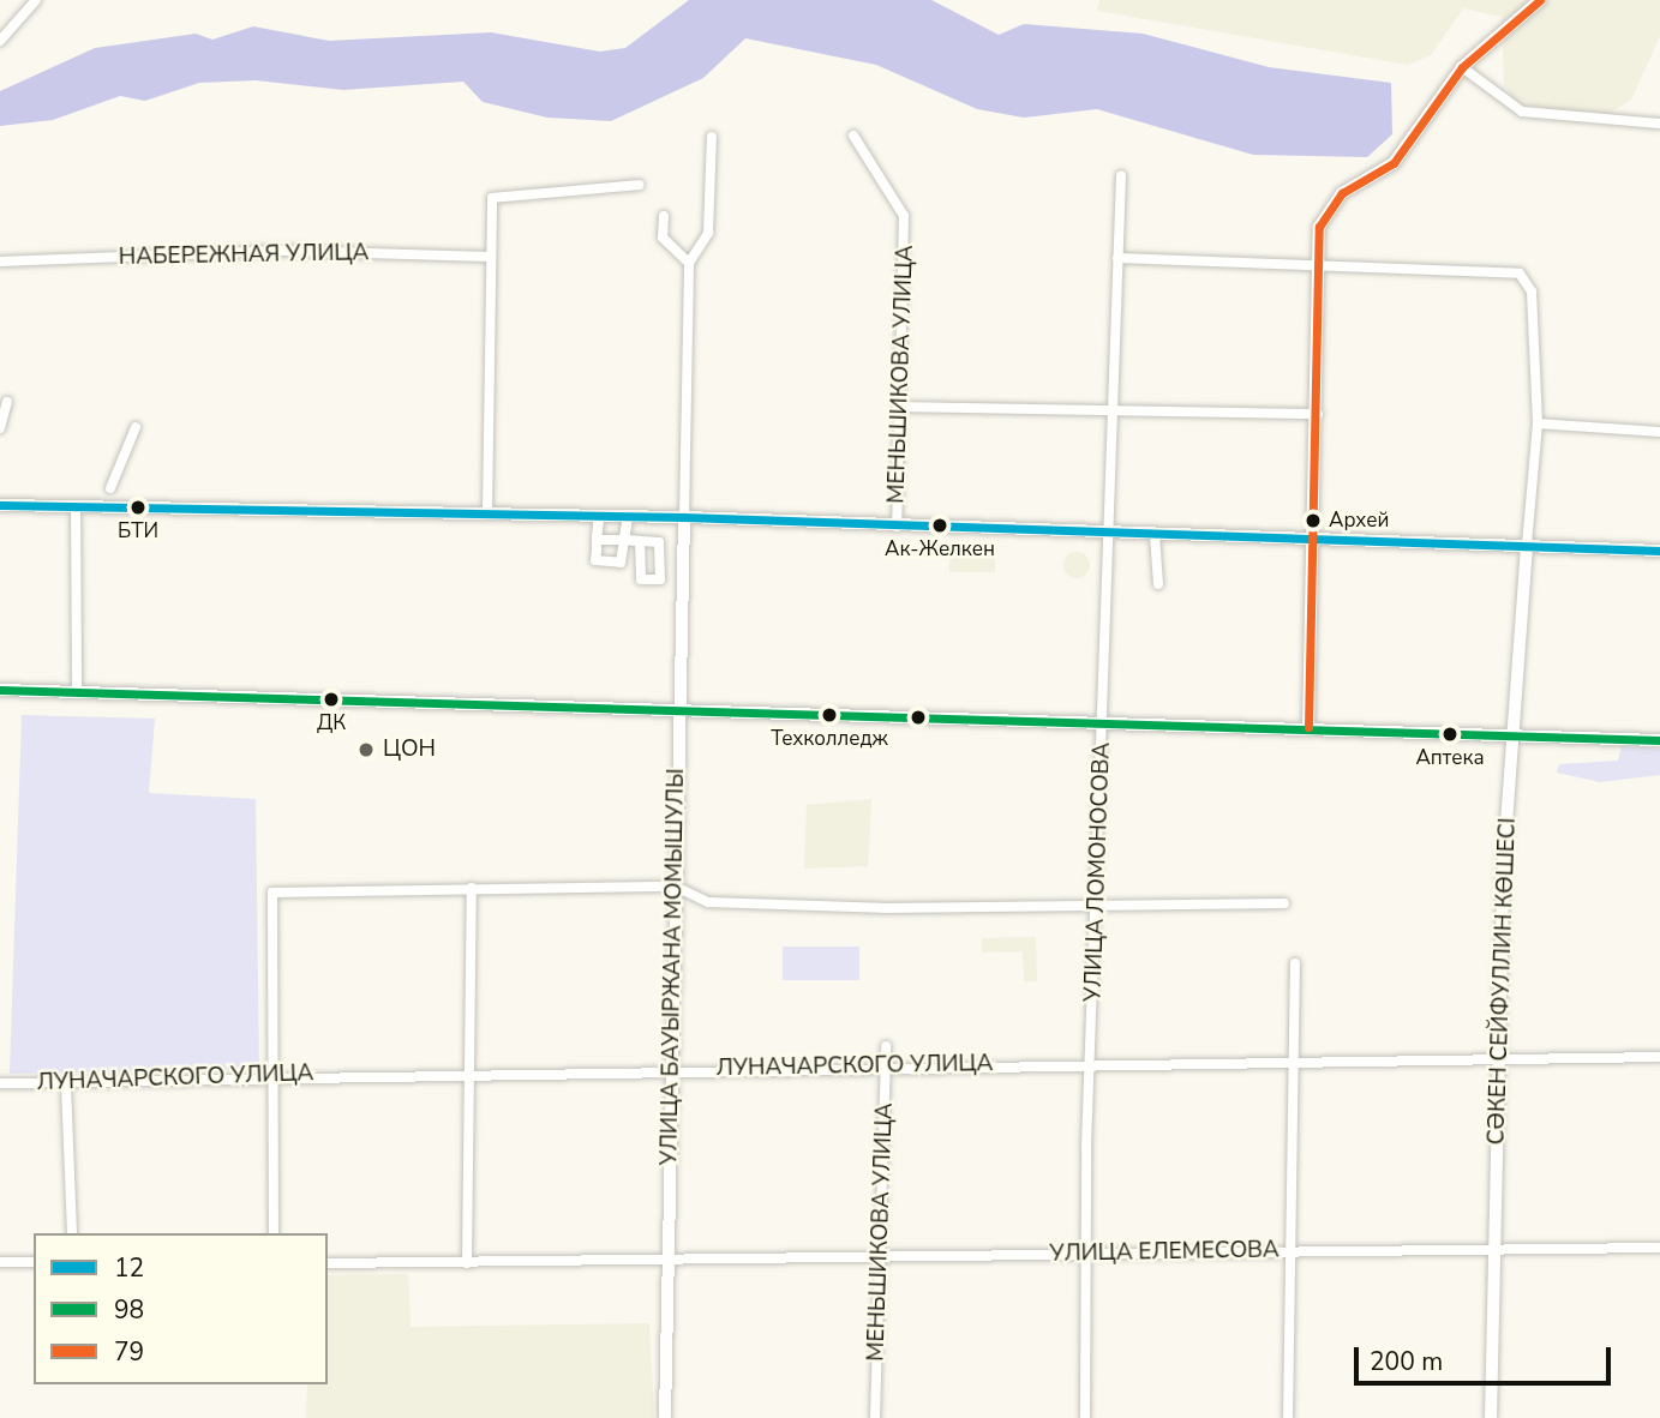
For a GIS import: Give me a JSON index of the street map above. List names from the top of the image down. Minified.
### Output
{"streets":{"street":["НАБЕРЕЖНАЯ УЛИЦА","МЕНЬШИКОВА УЛИЦА","УЛИЦА ЛОМОНОСОВА","УЛИЦА БАУЫРЖАНА МОМЫШУЛЫ","СӘКЕН СЕЙФУЛЛИН КӨШЕСІ","ЛУНАЧАРСКОГО УЛИЦА","УЛИЦА ЕЛЕМЕСОВА"]},"crossings":[["МЕНЬШИКОВА УЛИЦА","ЛУНАЧАРСКОГО УЛИЦА"],["МЕНЬШИКОВА УЛИЦА","УЛИЦА ЕЛЕМЕСОВА"],["УЛИЦА ЛОМОНОСОВА","ЛУНАЧАРСКОГО УЛИЦА"],["УЛИЦА ЛОМОНОСОВА","УЛИЦА ЕЛЕМЕСОВА"],["УЛИЦА БАУЫРЖАНА МОМЫШУЛЫ","ЛУНАЧАРСКОГО УЛИЦА"],["УЛИЦА БАУЫРЖАНА МОМЫШУЛЫ","УЛИЦА ЕЛЕМЕСОВА"],["СӘКЕН СЕЙФУЛЛИН КӨШЕСІ","ЛУНАЧАРСКОГО УЛИЦА"],["СӘКЕН СЕЙФУЛЛИН КӨШЕСІ","УЛИЦА ЕЛЕМЕСОВА"]],"places":["БТИ","Архей","Ак-Желкен","ДК","Техколледж","Аптека","ЦОН"],"lines":["transit line 79","transit line 12","transit line 98"],"legend":["12","98","79"],"scale_bar":"200 m"}
